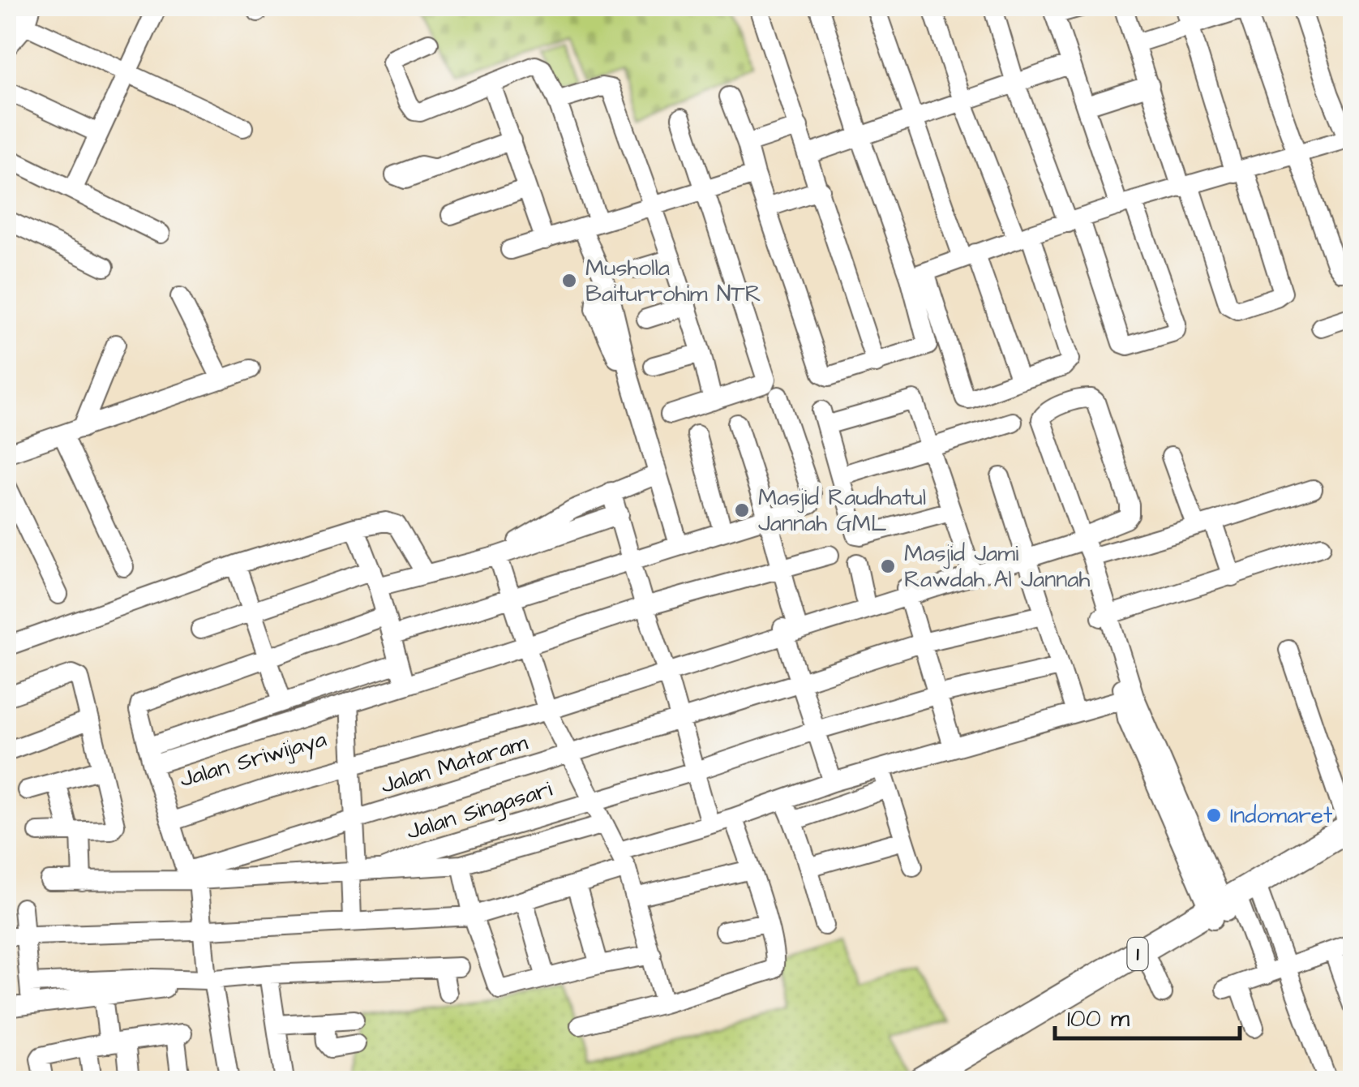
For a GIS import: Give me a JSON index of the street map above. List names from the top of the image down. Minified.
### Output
{"streets":{"highway":["1"],"street":["Jalan Sriwijaya","Jalan Mataram","Jalan Singasari"]},"places":["Musholla Baiturrohim NTR","Masjid Raudhatul Jannah GML","Masjid Jami Rawdah Al Jannah","Indomaret"],"scale_bar":"100 m"}
